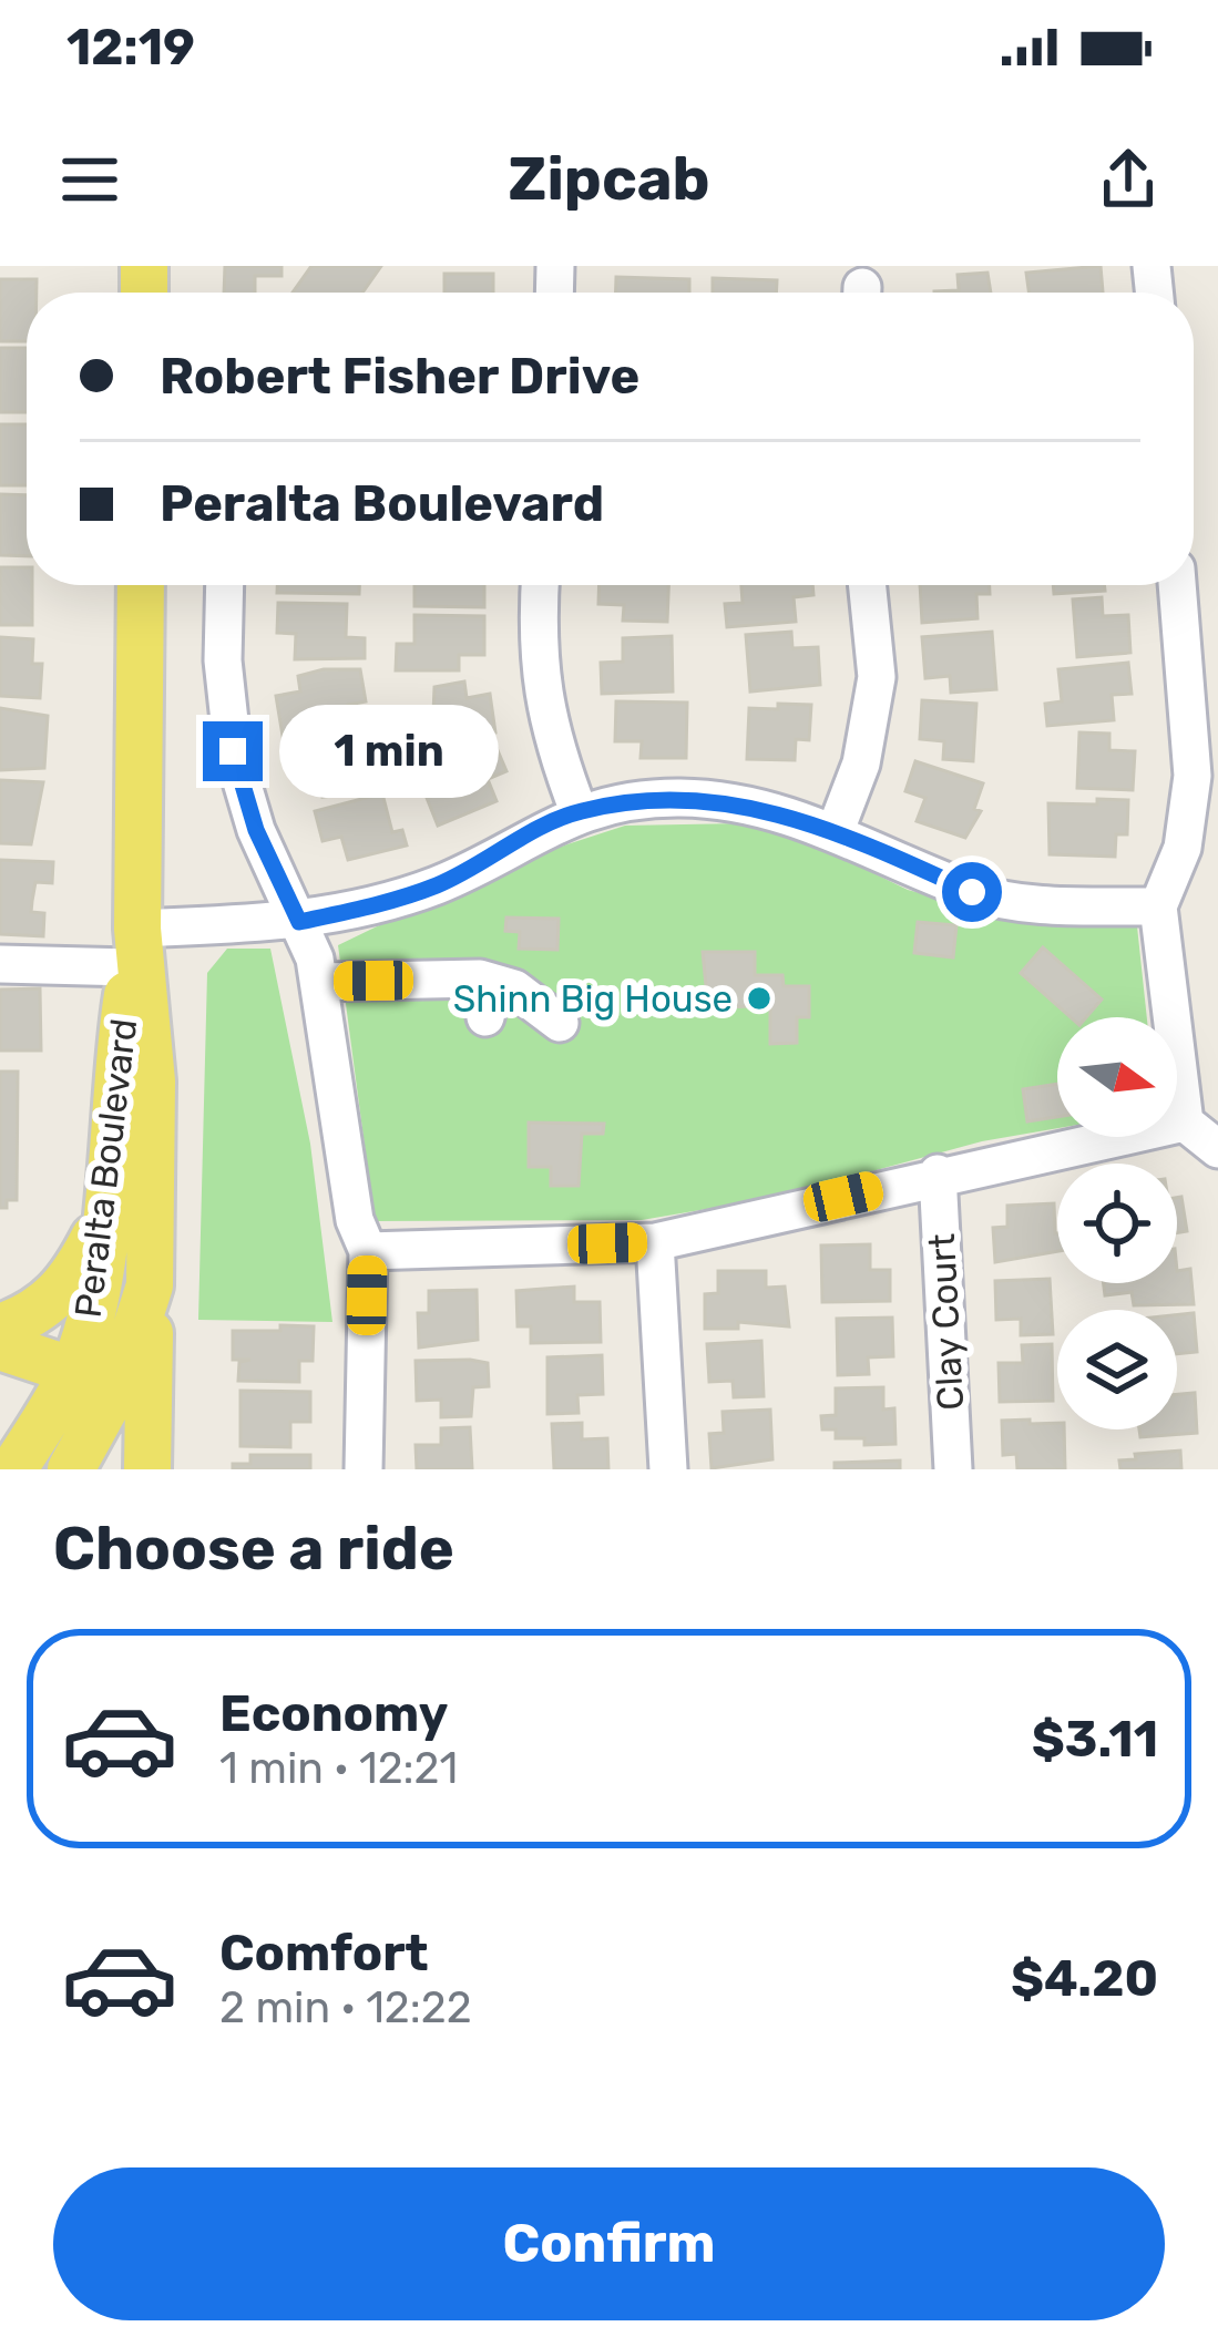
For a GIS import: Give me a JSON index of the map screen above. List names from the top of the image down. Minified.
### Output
{"streets":{"main road":["Peralta Boulevard"],"street":["Clay Court"]},"places":["Shinn Big House"],"north":"right","page":{"status":"12:19","header":"Zipcab","banner":["Robert Fisher Drive","Peralta Boulevard"],"bubble":"1 min","heading":"Choose a ride","list":[{"name":"Economy","note":"1 min · 12:21","value":"$3.11"},{"name":"Comfort","note":"2 min · 12:22","value":"$4.20"}],"buttons":"Confirm"}}
